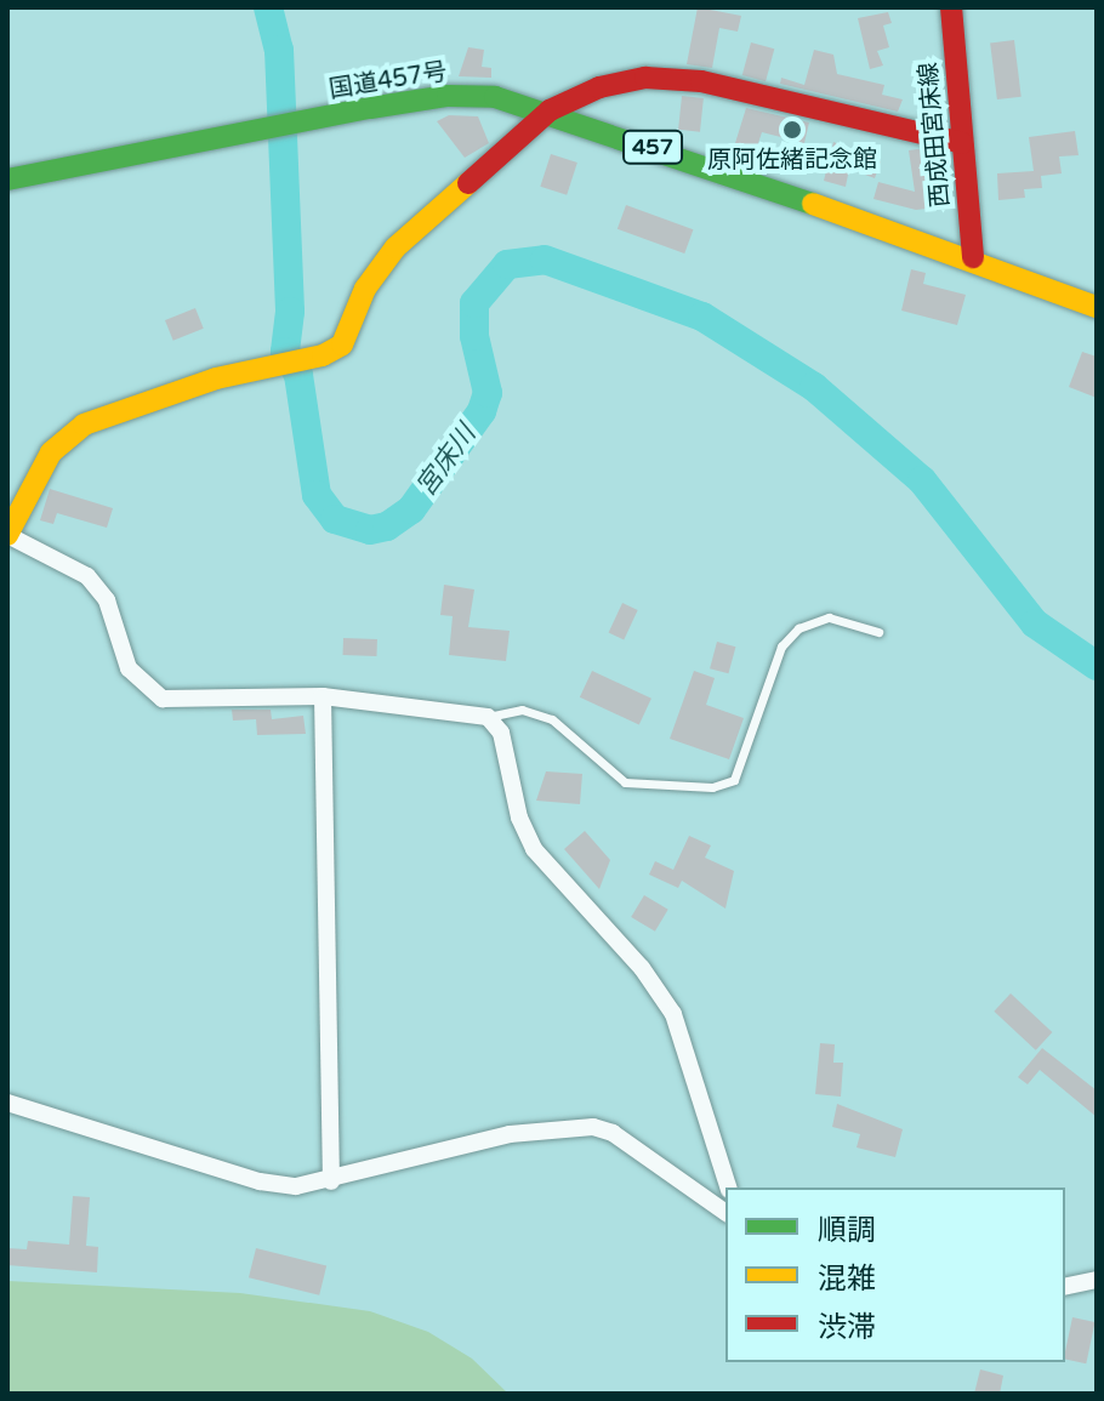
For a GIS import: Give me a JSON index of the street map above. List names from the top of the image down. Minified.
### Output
{"streets":{"main road":["国道457号","西成田宮床線","457"]},"crossings":[["国道457号","西成田宮床線"]],"water":["宮床川"],"places":["原阿佐緒記念館"],"legend":["順調","混雑","渋滞"]}
